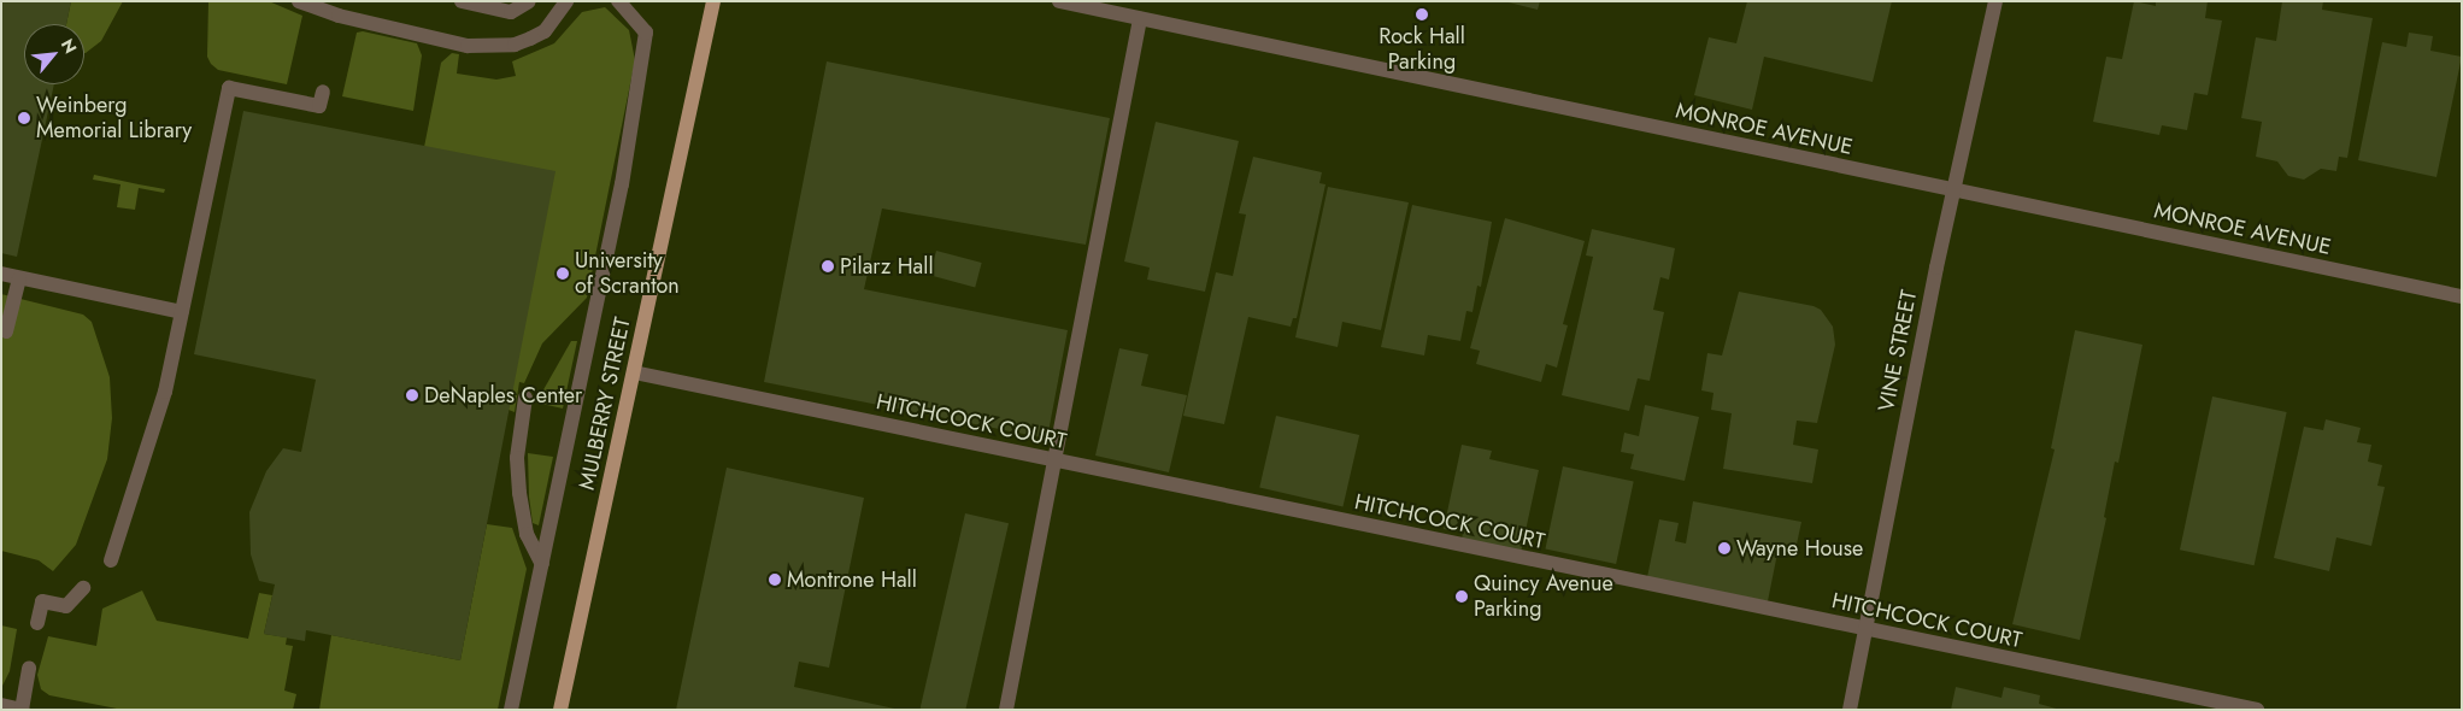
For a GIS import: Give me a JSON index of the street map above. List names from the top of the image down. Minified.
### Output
{"streets":{"main road":["MULBERRY STREET"],"street":["MONROE AVENUE","VINE STREET","HITCHCOCK COURT"]},"crossings":[["MONROE AVENUE","VINE STREET"],["VINE STREET","HITCHCOCK COURT"],["MULBERRY STREET","HITCHCOCK COURT"]],"places":["Rock Hall Parking","Weinberg Memorial Library","Pilarz Hall","University of Scranton","DeNaples Center","Wayne House","Montrone Hall","Quincy Avenue Parking"],"north":"top right"}
